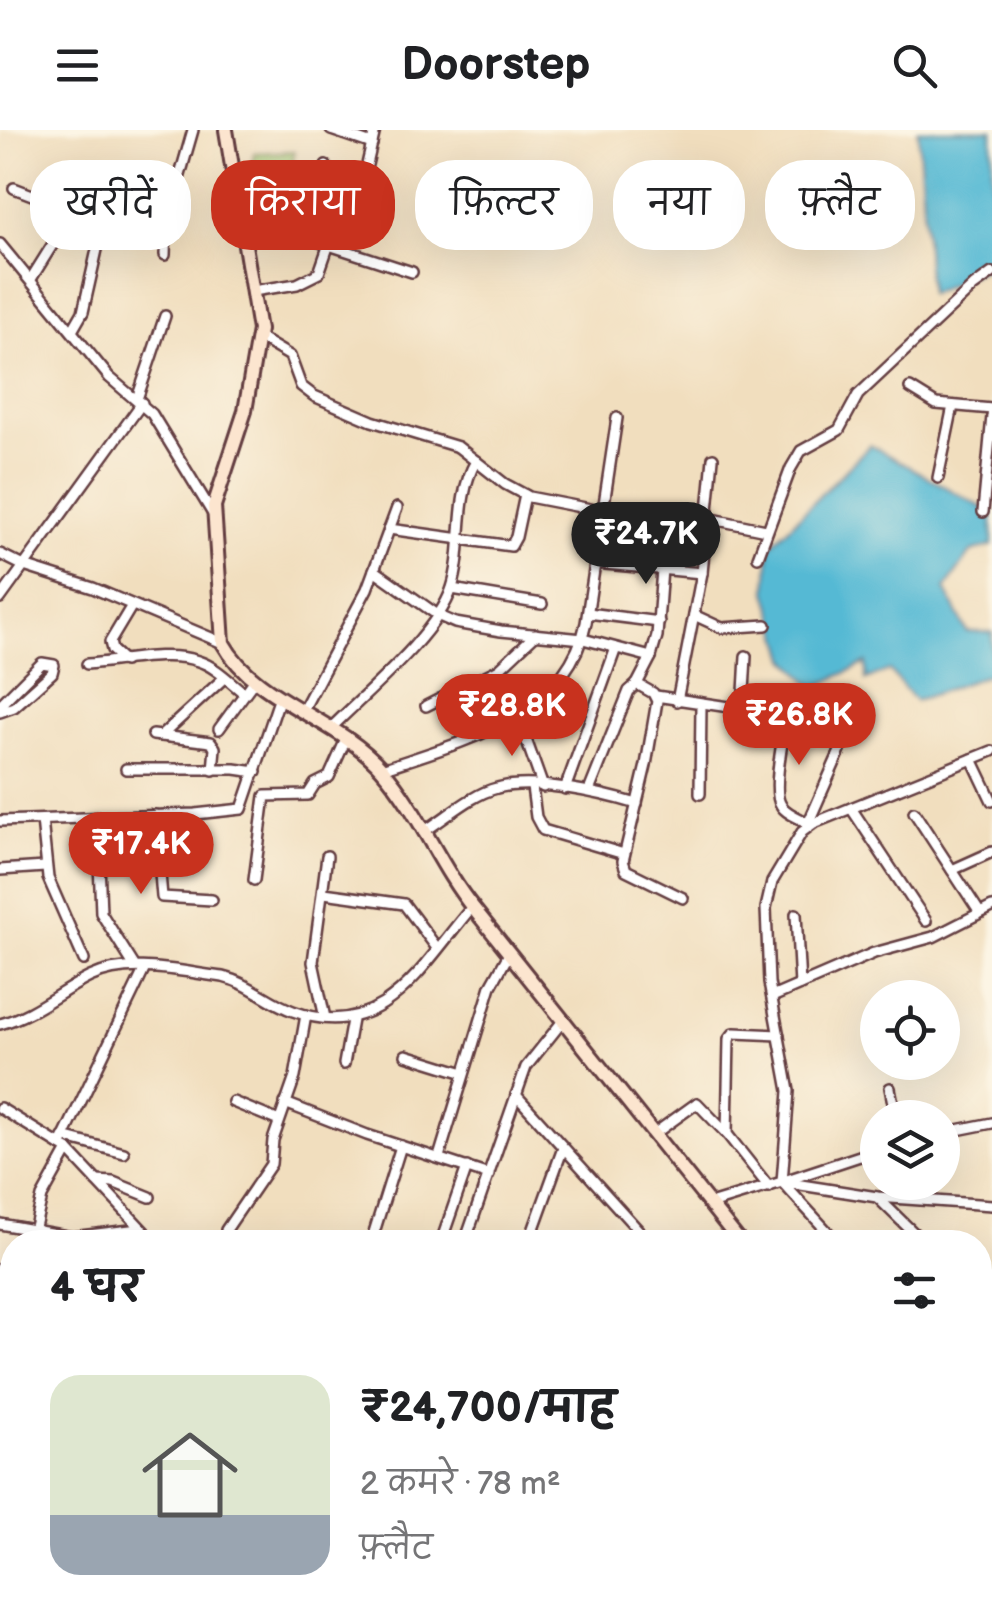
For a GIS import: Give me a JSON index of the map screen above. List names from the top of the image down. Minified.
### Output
{"page":{"header":"Doorstep","chip":["खरीदें","किराया","फ़िल्टर","नया","फ़्लैट"],"price":["₹24.7K","₹28.8K","₹26.8K","₹17.4K"],"heading":"4 घर","list":[{"name":"₹24,700/माह","note":"2 कमरे · 78 m² · फ़्लैट"}]}}
